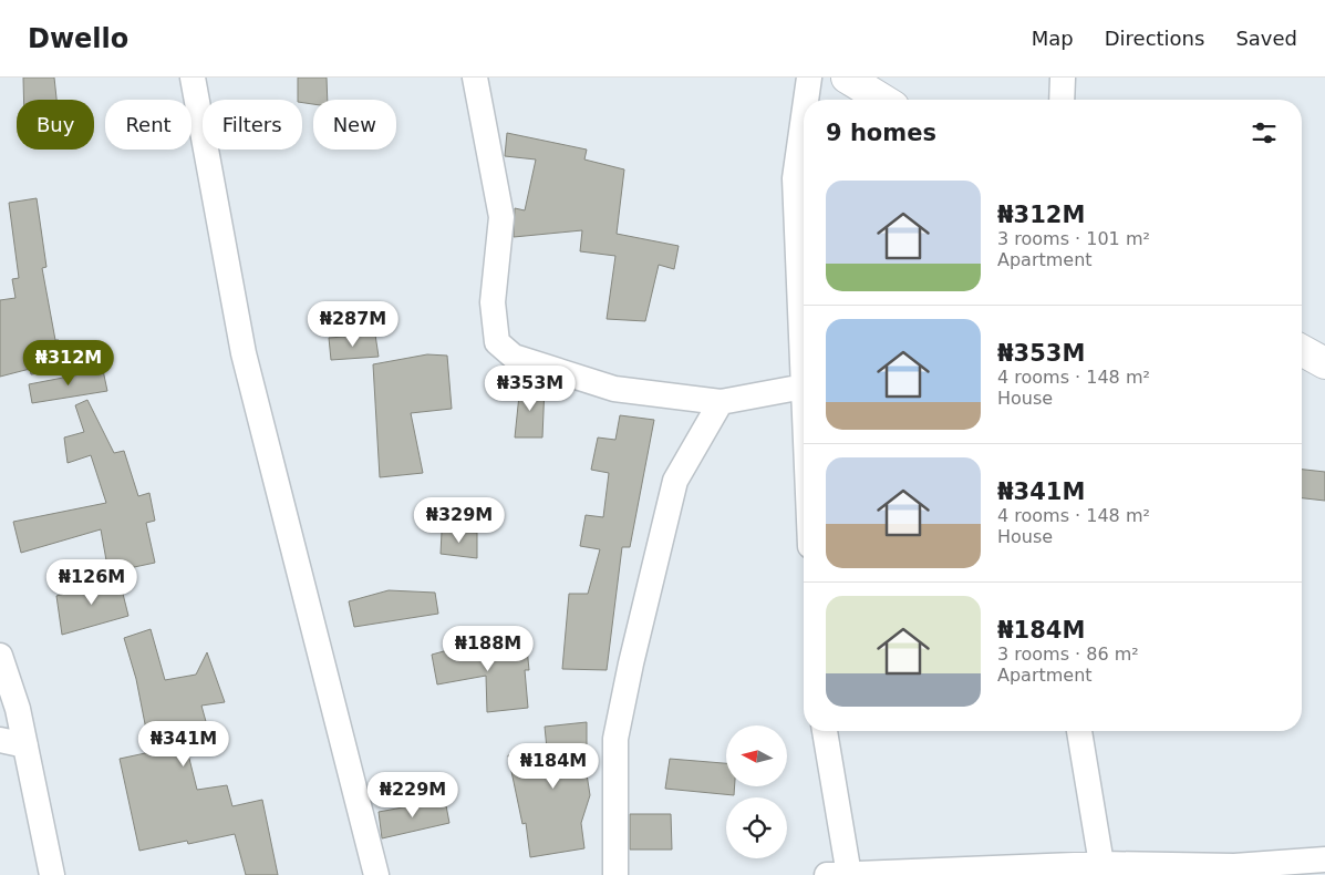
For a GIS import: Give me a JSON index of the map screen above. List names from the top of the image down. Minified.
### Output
{"north":"left","page":{"header":"Dwello","nav":["Map","Directions","Saved"],"chip":["Buy","Rent","Filters","New"],"heading":"9 homes","list":[{"name":"₦312M","note":"3 rooms · 101 m² · Apartment"},{"name":"₦353M","note":"4 rooms · 148 m² · House"},{"name":"₦341M","note":"4 rooms · 148 m² · House"},{"name":"₦184M","note":"3 rooms · 86 m² · Apartment"}],"price":["₦287M","₦312M","₦353M","₦329M","₦126M","₦188M","₦341M","₦184M","₦229M"]}}
